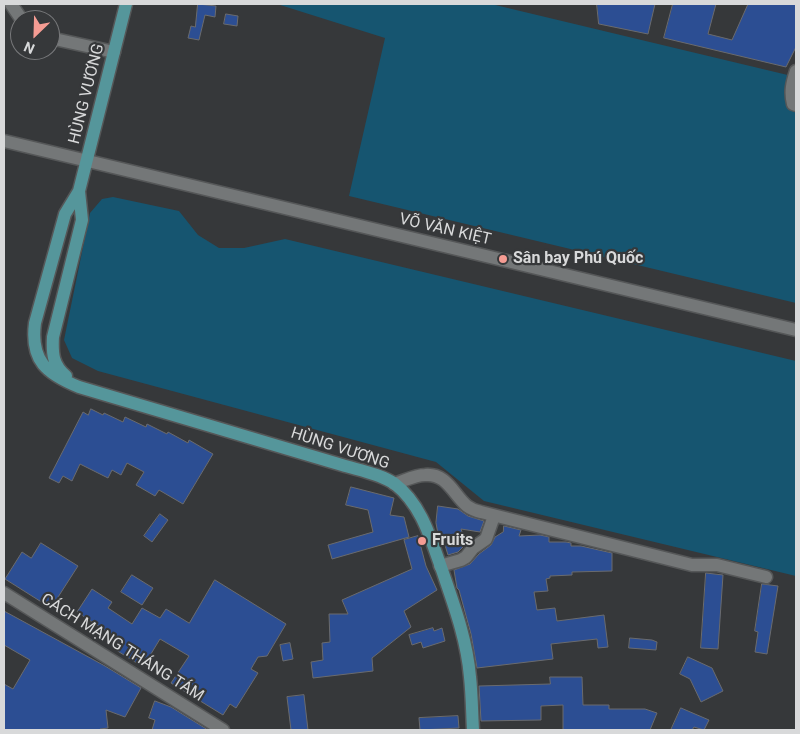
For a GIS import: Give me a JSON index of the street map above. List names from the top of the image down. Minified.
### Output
{"streets":{"main road":["HÙNG VƯƠNG"],"street":["VÕ VĂN KIỆT","CÁCH MẠNG THÁNG TÁM"]},"crossings":[["HÙNG VƯƠNG","VÕ VĂN KIỆT"]],"places":["Sân bay Phú Quốc","Fruits"],"north":"bottom left"}
